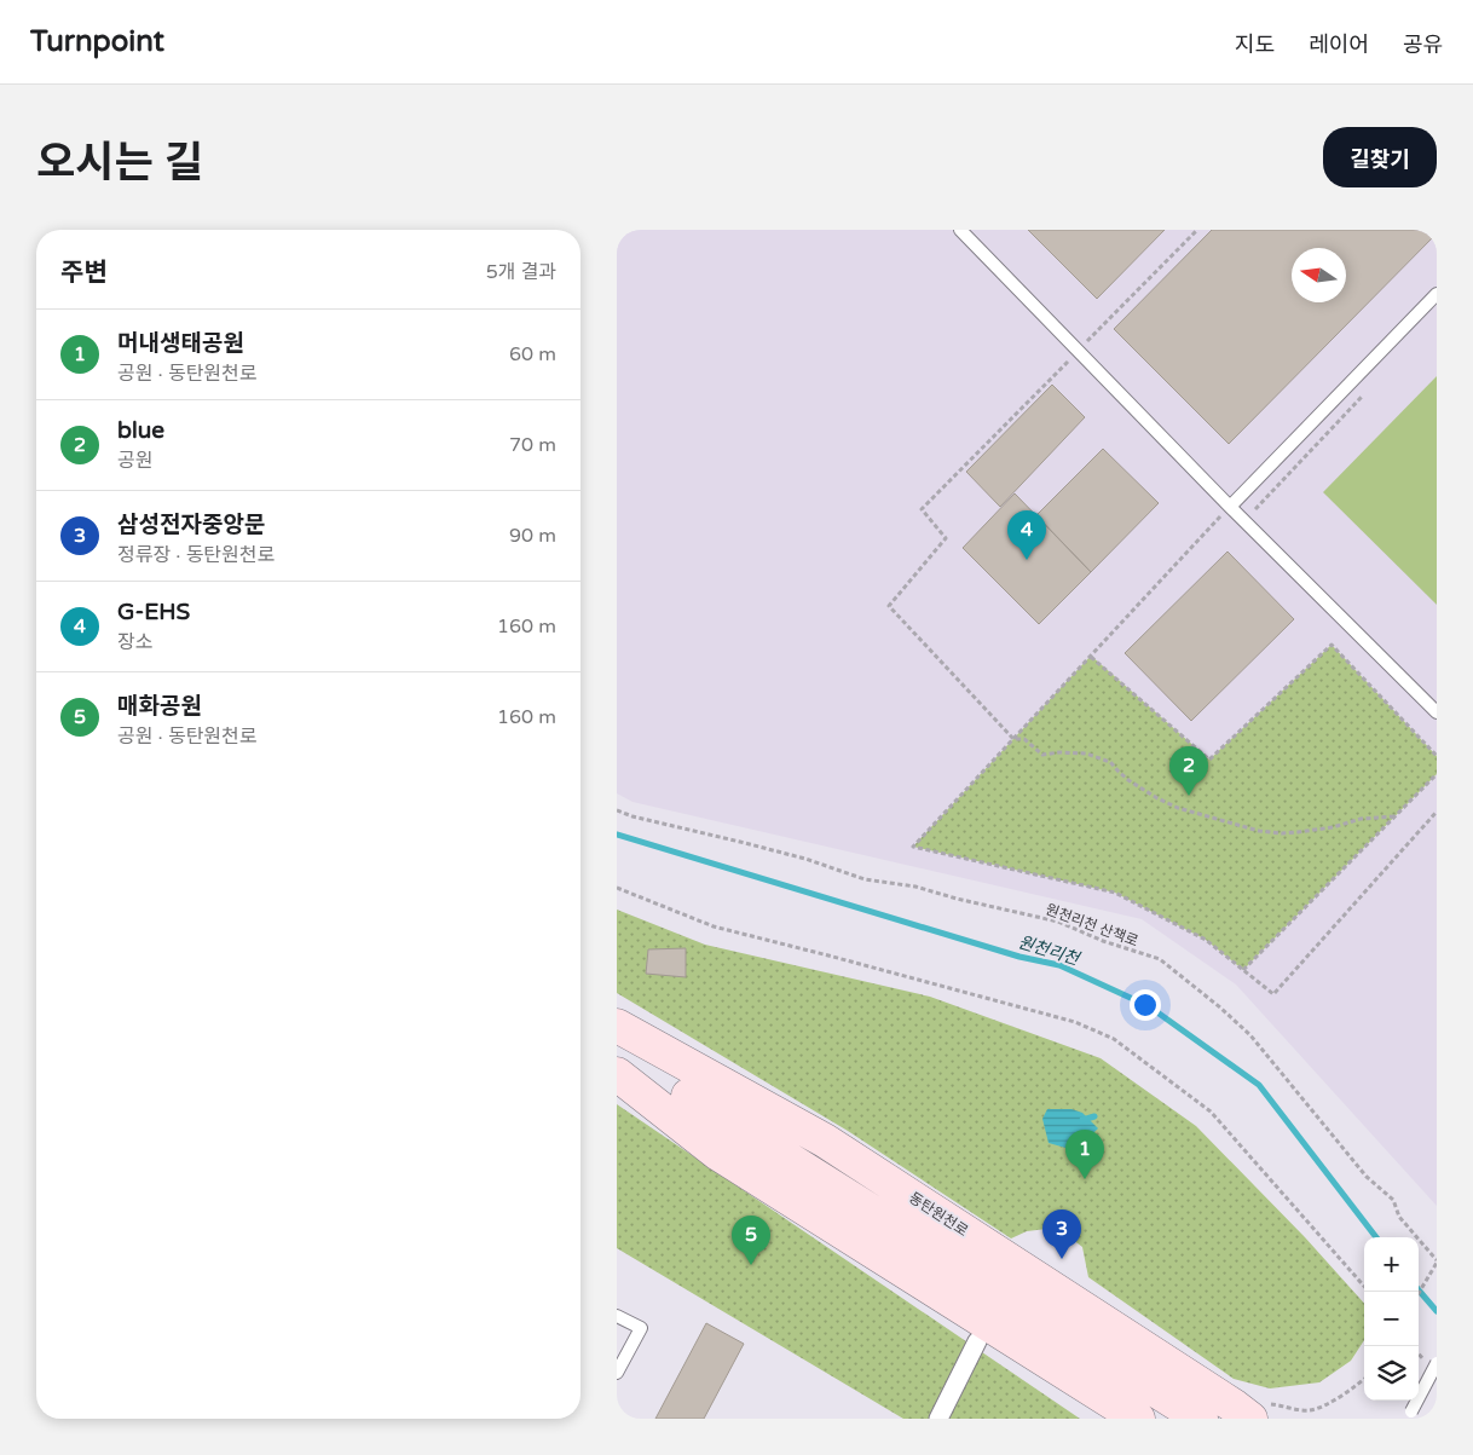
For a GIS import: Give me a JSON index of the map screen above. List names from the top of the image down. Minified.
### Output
{"streets":{"main road":["동탄원천로"],"path":["원천리천 산책로"]},"water":["원천리천"],"north":"left","page":{"header":"Turnpoint","nav":["지도","레이어","공유"],"title":"오시는 길","buttons":"길찾기","heading":["주변","5개 결과"],"list":[{"mark":"1","name":"머내생태공원","note":"공원 · 동탄원천로","value":"60 m"},{"mark":"2","name":"blue","note":"공원","value":"70 m"},{"mark":"3","name":"삼성전자중앙문","note":"정류장 · 동탄원천로","value":"90 m"},{"mark":"4","name":"G-EHS","note":"장소","value":"160 m"},{"mark":"5","name":"매화공원","note":"공원 · 동탄원천로","value":"160 m"}],"pins":["4","2","1","3","5"],"map_buttons":["+","−"]}}
